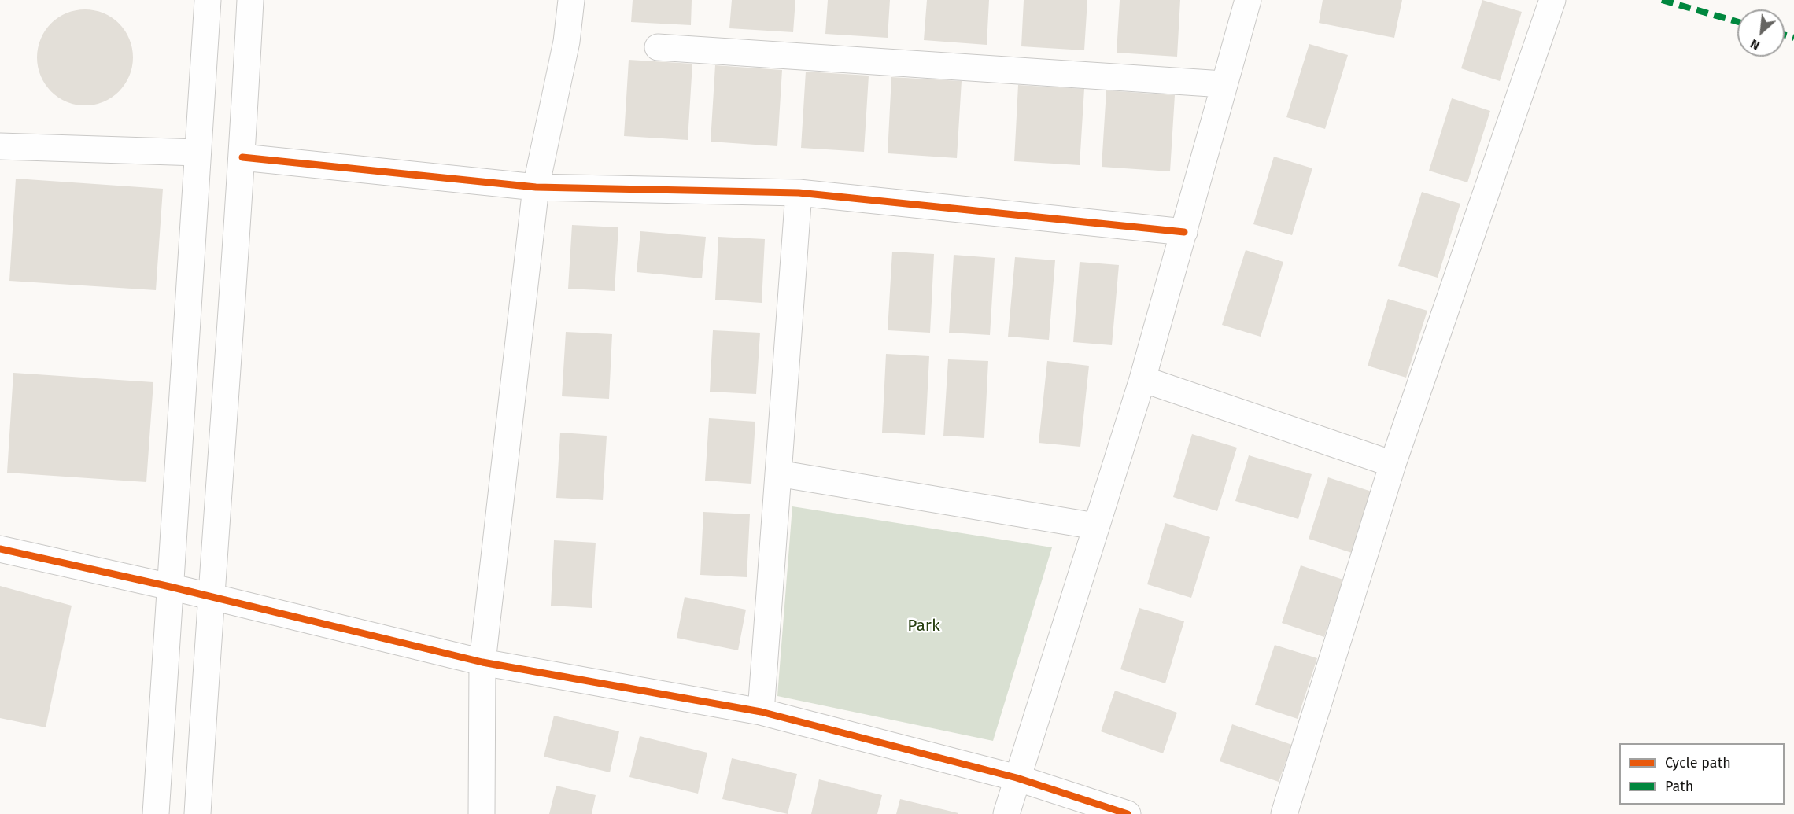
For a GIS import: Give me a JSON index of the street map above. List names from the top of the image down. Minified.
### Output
{"parks":["Park"],"legend":["Cycle path","Path"],"north":"bottom left"}
